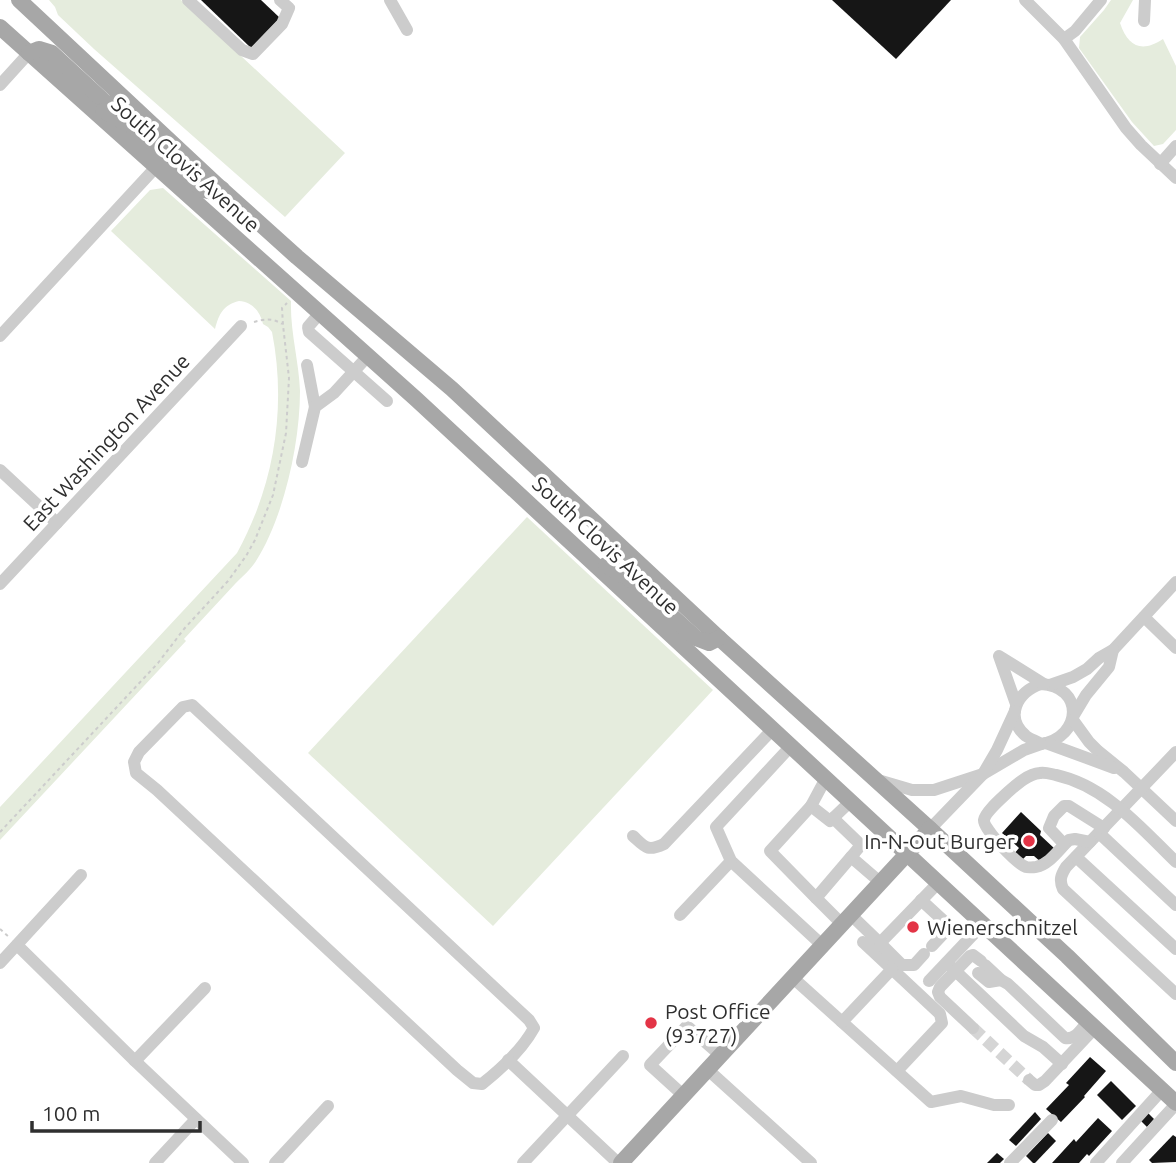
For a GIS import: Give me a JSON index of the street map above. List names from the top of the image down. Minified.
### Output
{"streets":{"main road":["South Clovis Avenue"],"street":["East Washington Avenue"]},"places":["In-N-Out Burger","Wienerschnitzel","Post Office (93727)"],"scale_bar":"100 m"}
